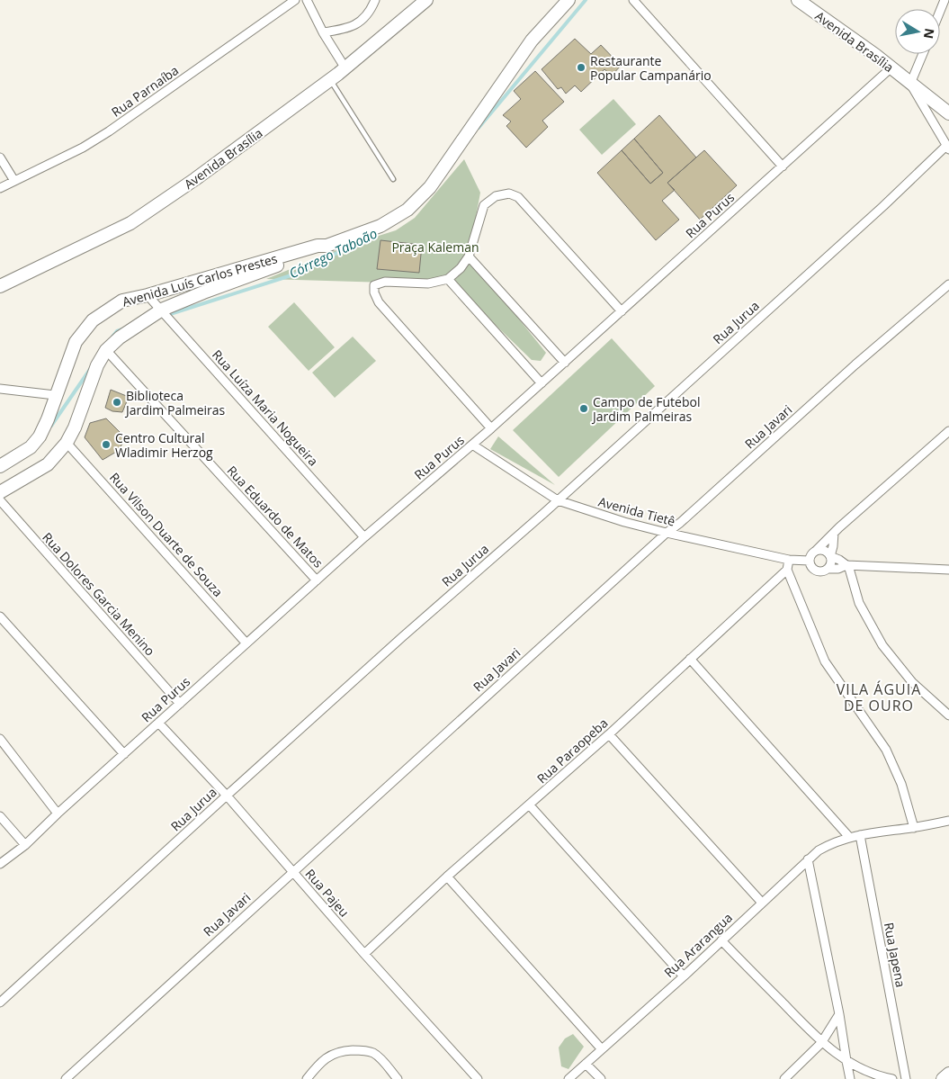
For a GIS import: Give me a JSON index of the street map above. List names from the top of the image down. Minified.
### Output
{"streets":{"street":["Avenida Brasília","Rua Parnaíba","Rua Purus","Avenida Luís Carlos Prestes","Rua Jurua","Rua Luíza Maria Nogueira","Rua Javari","Avenida Tietê","Rua Eduardo de Matos","Rua Vilson Duarte de Souza","Rua Dolores Garcia Menino","Rua Paraopeba","Rua Pajeu","Rua Ararangua","Rua Japena"]},"crossings":[["Avenida Brasília","Rua Purus"],["Avenida Brasília","Rua Jurua"],["Rua Purus","Rua Luíza Maria Nogueira"],["Rua Purus","Avenida Tietê"],["Rua Purus","Rua Eduardo de Matos"],["Rua Purus","Rua Vilson Duarte de Souza"],["Rua Purus","Rua Dolores Garcia Menino"],["Rua Purus","Rua Pajeu"],["Avenida Luís Carlos Prestes","Rua Luíza Maria Nogueira"],["Avenida Luís Carlos Prestes","Rua Eduardo de Matos"],["Avenida Luís Carlos Prestes","Rua Vilson Duarte de Souza"],["Rua Jurua","Avenida Tietê"],["Rua Jurua","Rua Pajeu"],["Rua Javari","Avenida Tietê"],["Rua Javari","Rua Pajeu"],["Rua Paraopeba","Rua Pajeu"],["Rua Ararangua","Rua Japena"]],"districts":["VILA ÁGUIA DE OURO"],"water":["Córrego Taboão"],"parks":["Praça Kaleman"],"places":["Restaurante Popular Campanário","Biblioteca Jardim Palmeiras","Campo de Futebol Jardim Palmeiras","Centro Cultural Wladimir Herzog"],"north":"right"}
